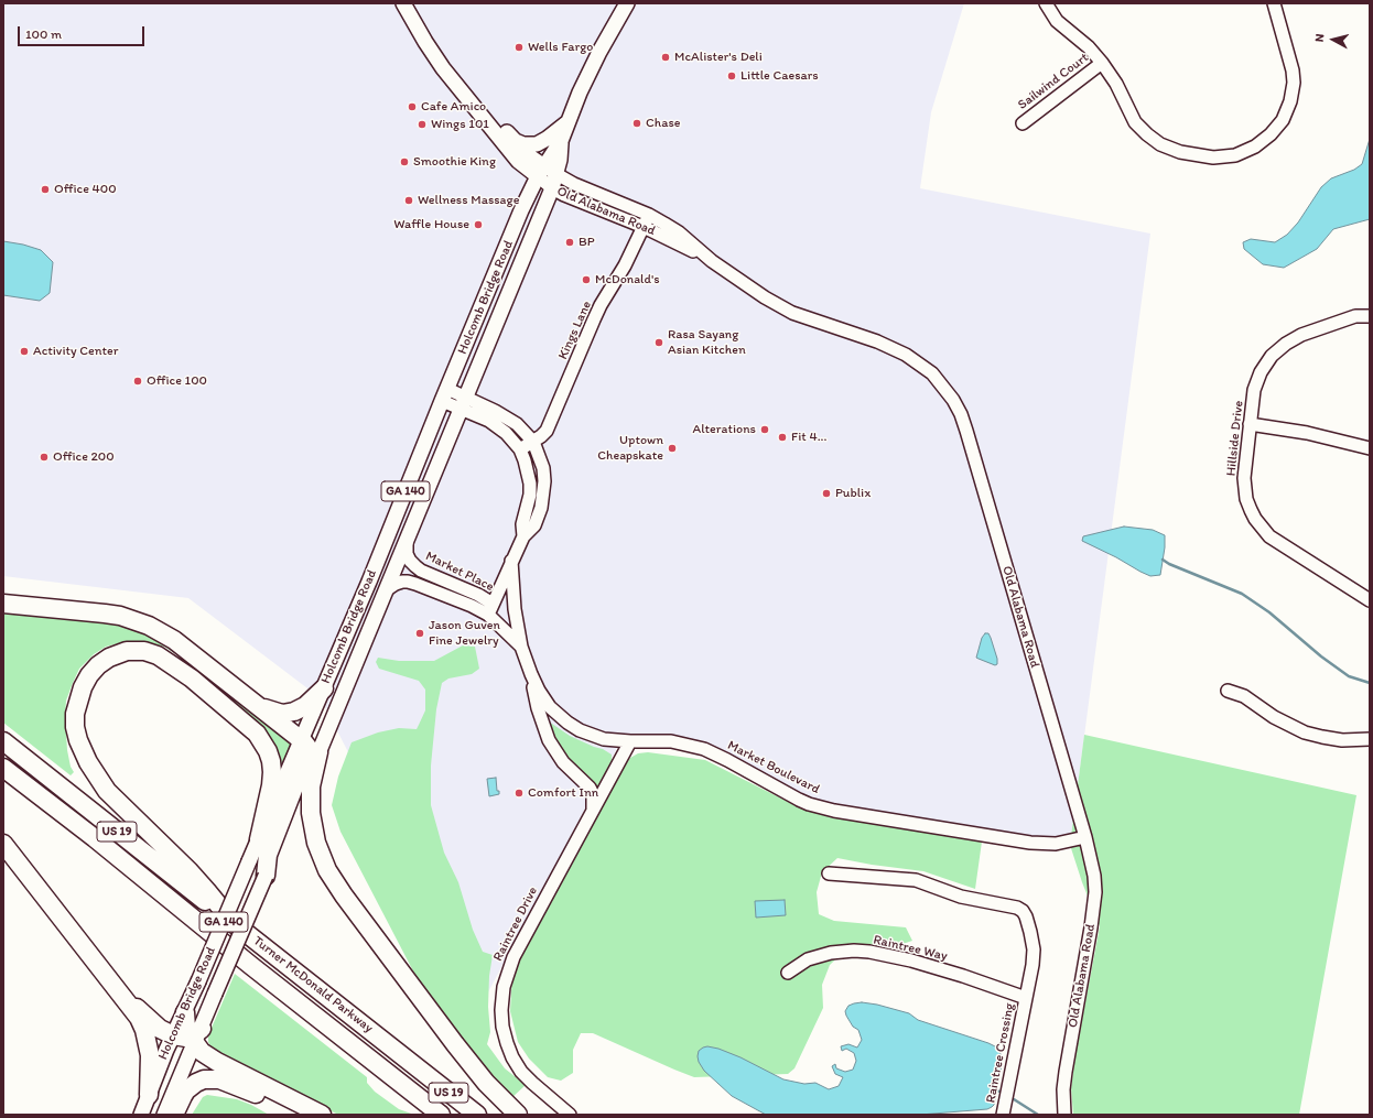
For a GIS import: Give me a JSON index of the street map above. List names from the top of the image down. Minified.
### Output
{"streets":{"highway":["US 19","Turner McDonald Parkway"],"main road":["Old Alabama Road","Holcomb Bridge Road","GA 140"],"street":["Sailwind Court","Kings Lane","Hillside Drive","Market Place","Market Boulevard","Raintree Drive","Raintree Way","Raintree Crossing"]},"crossings":[["Old Alabama Road","Holcomb Bridge Road"],["Old Alabama Road","Kings Lane"],["Old Alabama Road","Market Boulevard"],["Holcomb Bridge Road","Market Place"],["Holcomb Bridge Road","Market Boulevard"],["Kings Lane","Market Boulevard"],["Market Place","Market Boulevard"],["Market Boulevard","Raintree Drive"],["Raintree Way","Raintree Crossing"]],"places":["Wells Fargo","McAlister's Deli","Little Caesars","Cafe Amico","Chase","Wings 101","Smoothie King","Office 400","Wellness Massage","Waffle House","BP","McDonald's","Rasa Sayang Asian Kitchen","Activity Center","Office 100","Alterations","Fit 4...","Uptown Cheapskate","Office 200","Publix","Jason Guven Fine Jewelry","Comfort Inn"],"scale_bar":"100 m","north":"left"}
